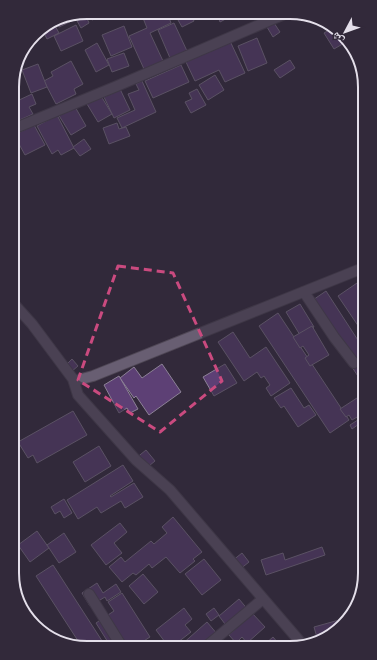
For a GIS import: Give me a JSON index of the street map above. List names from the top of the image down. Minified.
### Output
{"north":"bottom left"}
